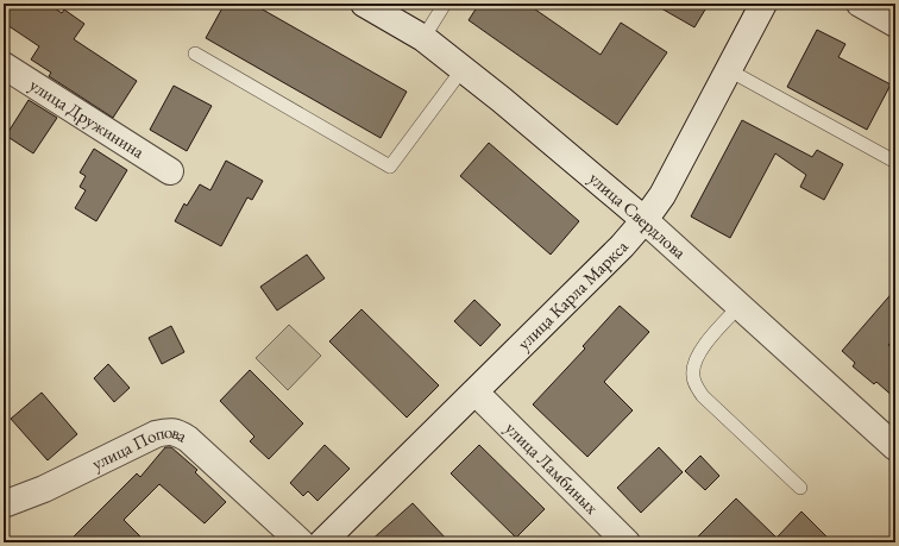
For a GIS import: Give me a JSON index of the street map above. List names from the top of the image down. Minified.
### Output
{"streets":{"street":["улица Дружинина","улица Свердлова","улица Карла Маркса","улица Попова","улица Ламбиных"]},"crossings":[["улица Свердлова","улица Карла Маркса"],["улица Карла Маркса","улица Попова"],["улица Карла Маркса","улица Ламбиных"]]}
